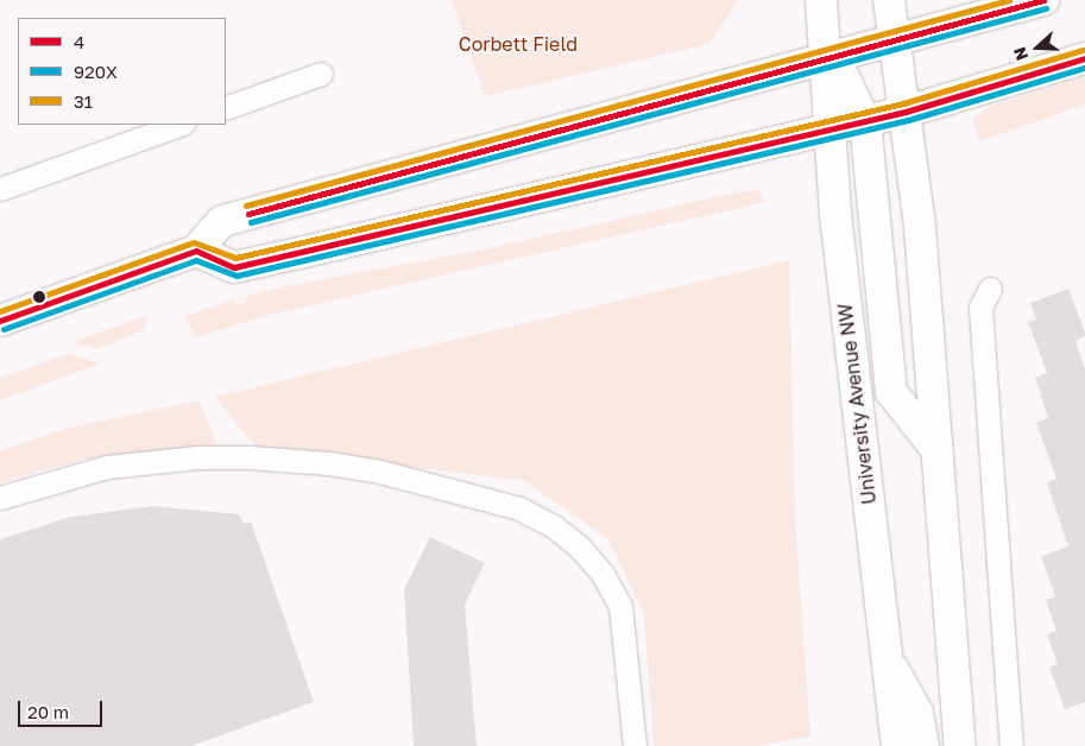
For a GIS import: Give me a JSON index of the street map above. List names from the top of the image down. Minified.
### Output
{"streets":{"main road":["University Avenue NW"]},"parks":["Corbett Field"],"lines":["transit line 4","transit line 31","transit line 920X"],"legend":["4","920X","31"],"scale_bar":"20 m","north":"left"}
